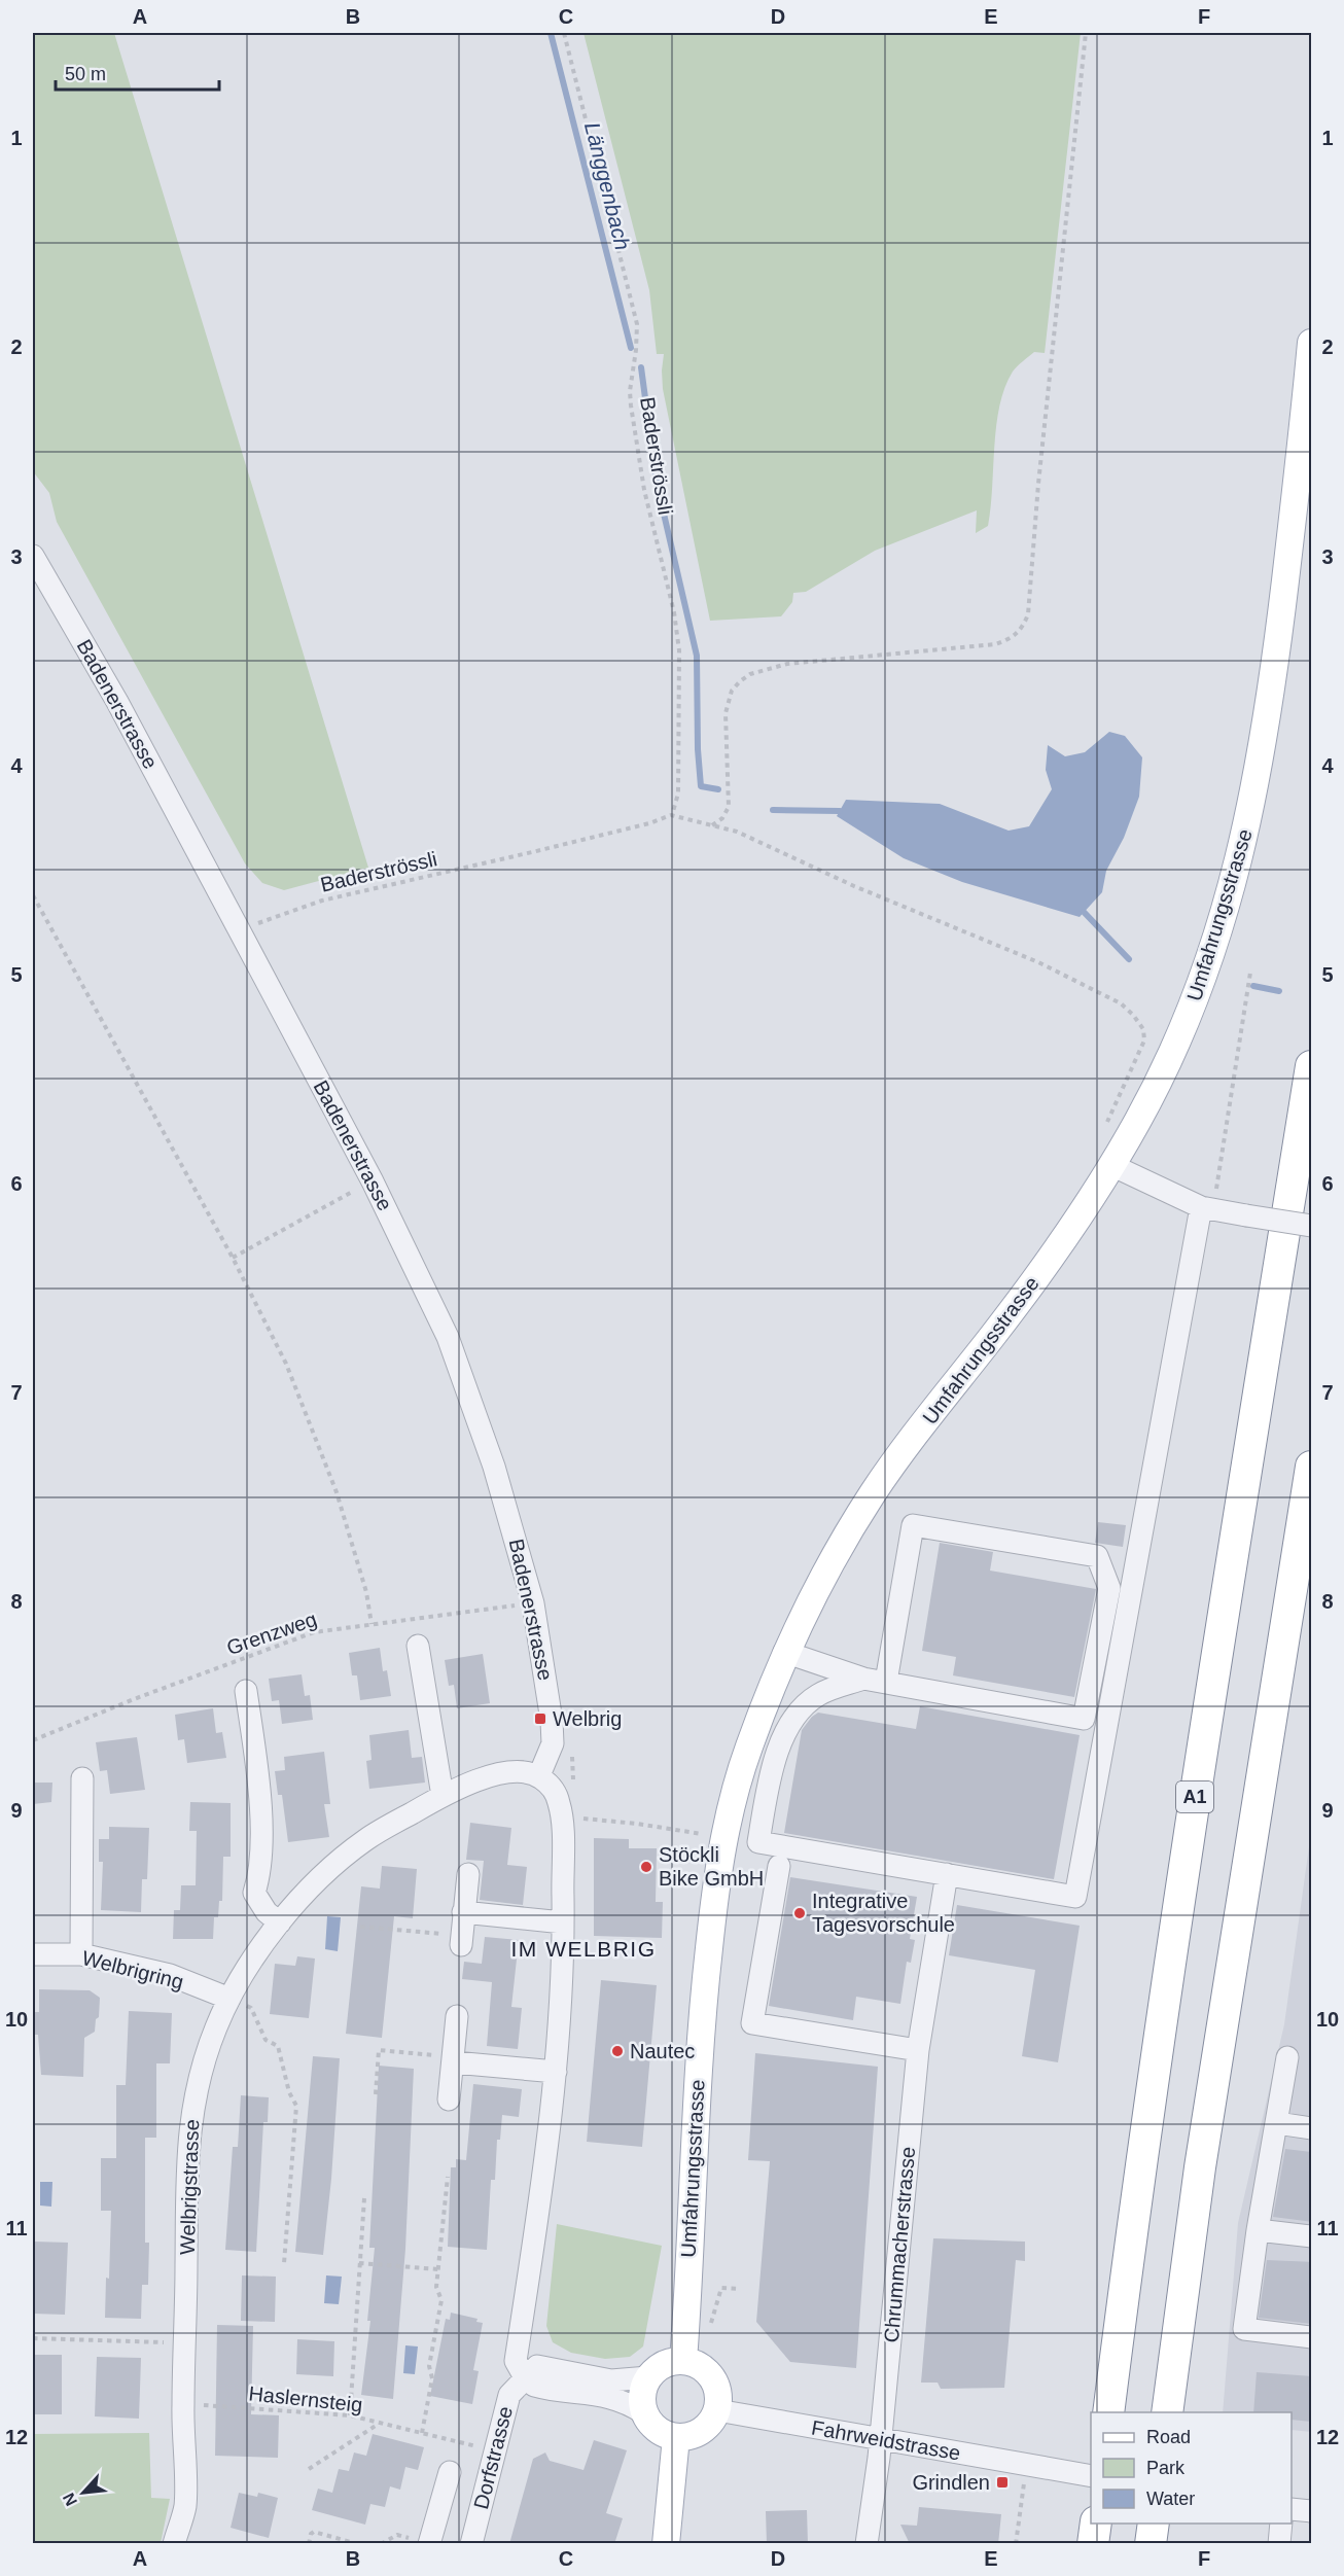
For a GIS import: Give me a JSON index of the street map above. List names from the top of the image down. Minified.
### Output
{"streets":{"highway":["A1"],"main road":["Umfahrungsstrasse"],"street":["Badenerstrasse","Welbrigring","Welbrigstrasse","Chrummacherstrasse","Fahrweidstrasse","Dorfstrasse"],"path":["Baderströssli","Grenzweg","Haslernsteig"]},"crossings":[["Baderströssli","Badenerstrasse"],["Badenerstrasse","Grenzweg"],["Badenerstrasse","Welbrigstrasse"],["Umfahrungsstrasse","Fahrweidstrasse"],["Umfahrungsstrasse","Dorfstrasse"],["Welbrigring","Welbrigstrasse"],["Welbrigstrasse","Haslernsteig"],["Chrummacherstrasse","Fahrweidstrasse"],["Haslernsteig","Dorfstrasse"],["Fahrweidstrasse","Dorfstrasse"]],"districts":["IM WELBRIG"],"water":["Länggenbach"],"places":{"transit":["Welbrig","Grindlen"],"other":["Stöckli Bike GmbH","Integrative Tagesvorschule","Nautec"]},"legend":["Road","Park","Water"],"scale_bar":"50 m","north":"bottom left","grid":{"columns":["A","B","C","D","E","F"],"rows":["1","2","3","4","5","6","7","8","9","10","11","12"]}}
